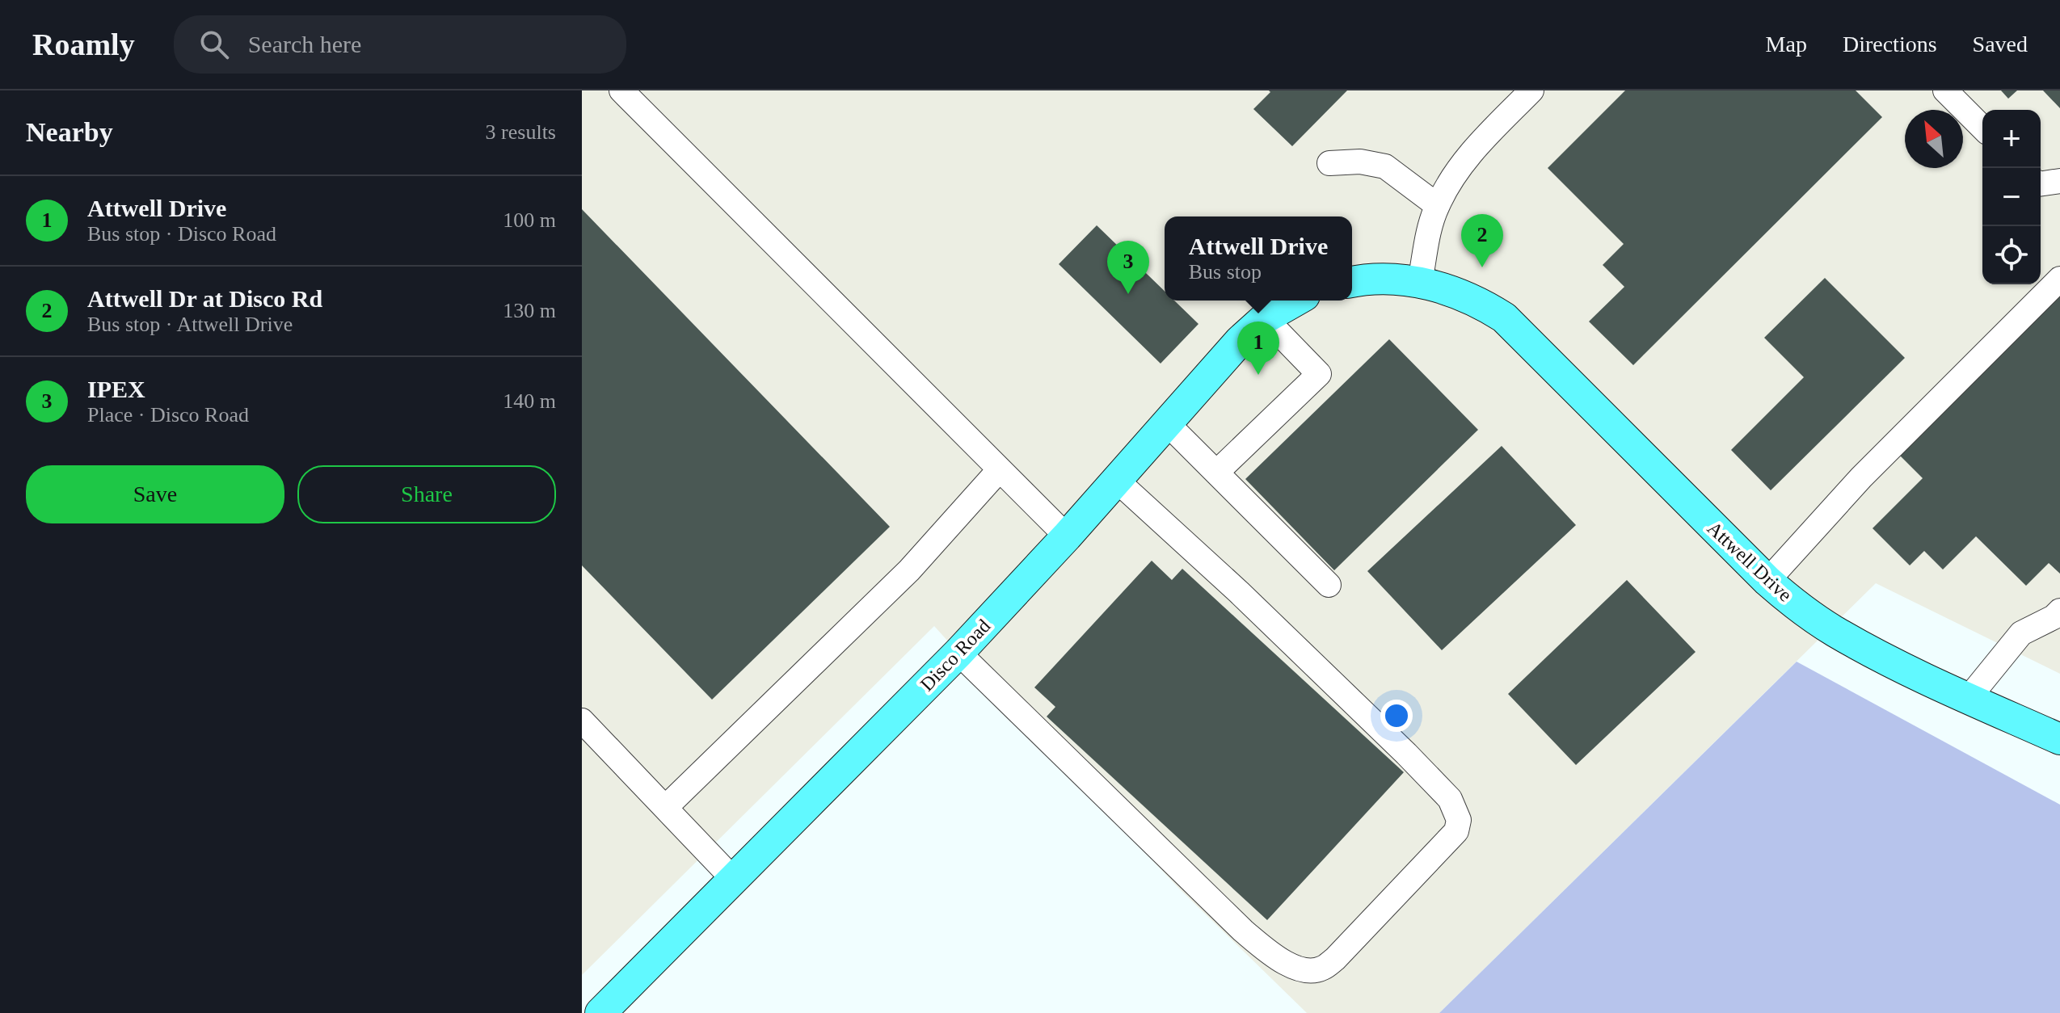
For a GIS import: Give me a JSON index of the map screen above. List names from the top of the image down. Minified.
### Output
{"streets":{"main road":["Attwell Drive","Disco Road"]},"north":"top left","page":{"header":"Roamly","search":"Search here","nav":["Map","Directions","Saved"],"heading":["Nearby","3 results"],"map_buttons":["+","−"],"list":[{"mark":"1","name":"Attwell Drive","note":"Bus stop · Disco Road","value":"100 m"},{"mark":"2","name":"Attwell Dr at Disco Rd","note":"Bus stop · Attwell Drive","value":"130 m"},{"mark":"3","name":"IPEX","note":"Place · Disco Road","value":"140 m"}],"pins":["2","3","1"],"popup":["Attwell Drive","Bus stop"],"buttons":["Save","Share"]}}
